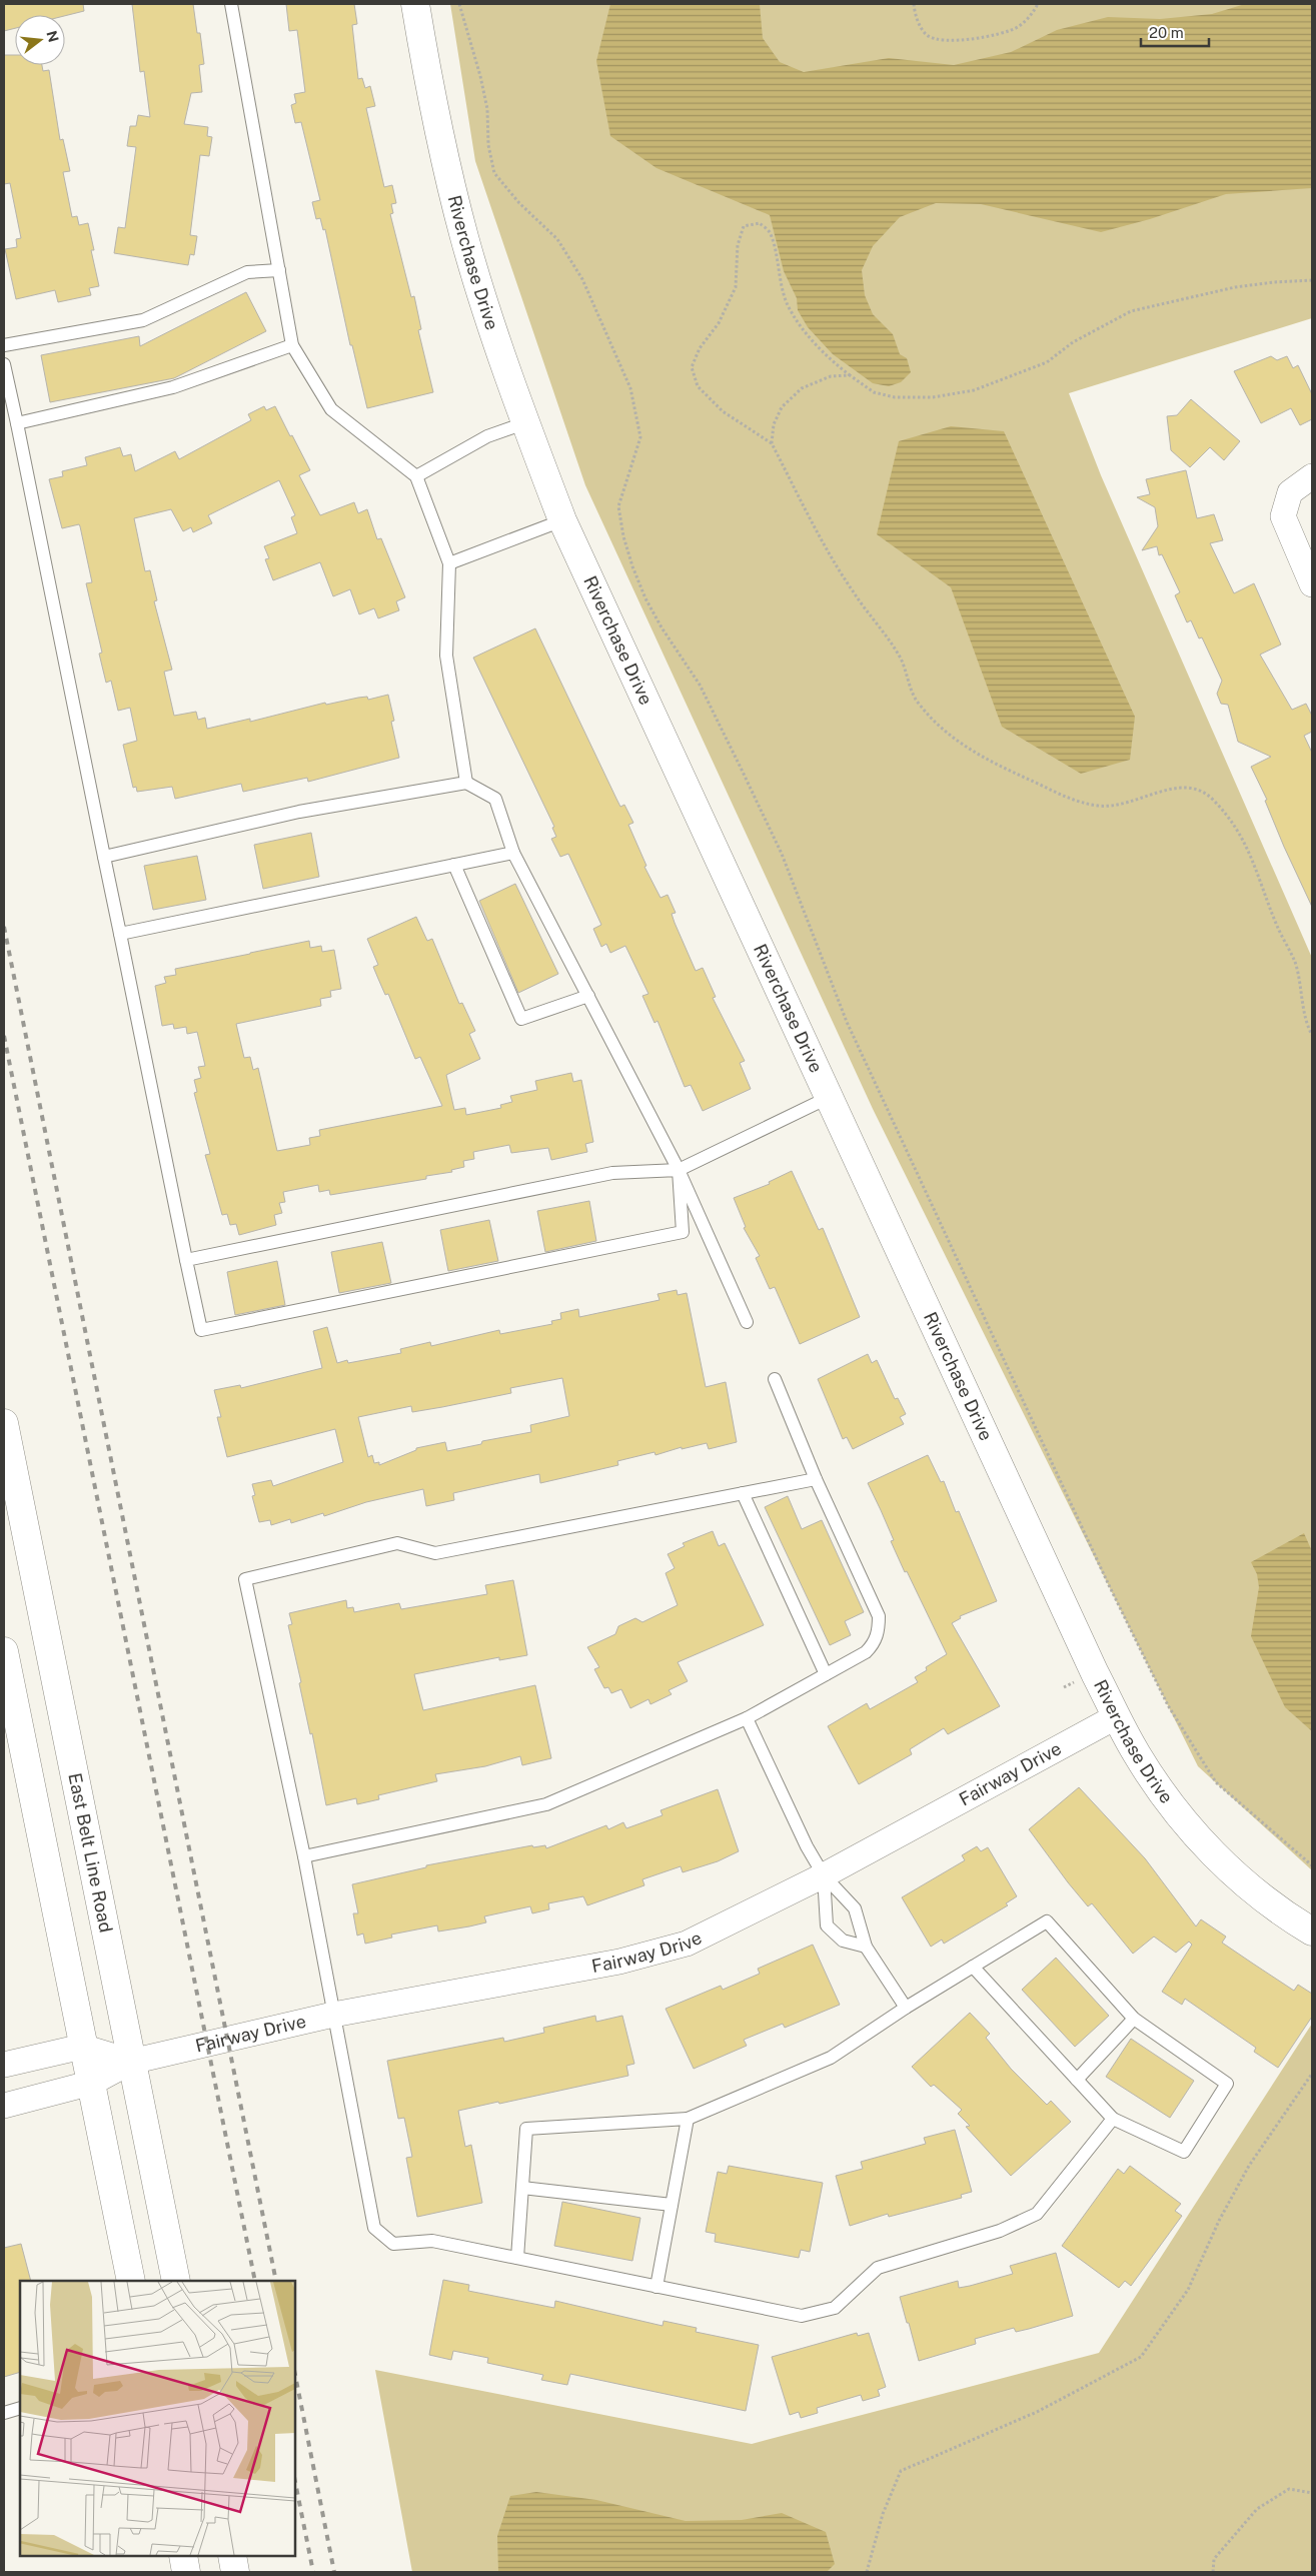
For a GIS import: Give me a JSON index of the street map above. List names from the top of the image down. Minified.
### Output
{"streets":{"street":["Riverchase Drive","Fairway Drive","East Belt Line Road"]},"crossings":[["Riverchase Drive","Fairway Drive"],["Fairway Drive","East Belt Line Road"]],"scale_bar":"20 m","north":"right"}
